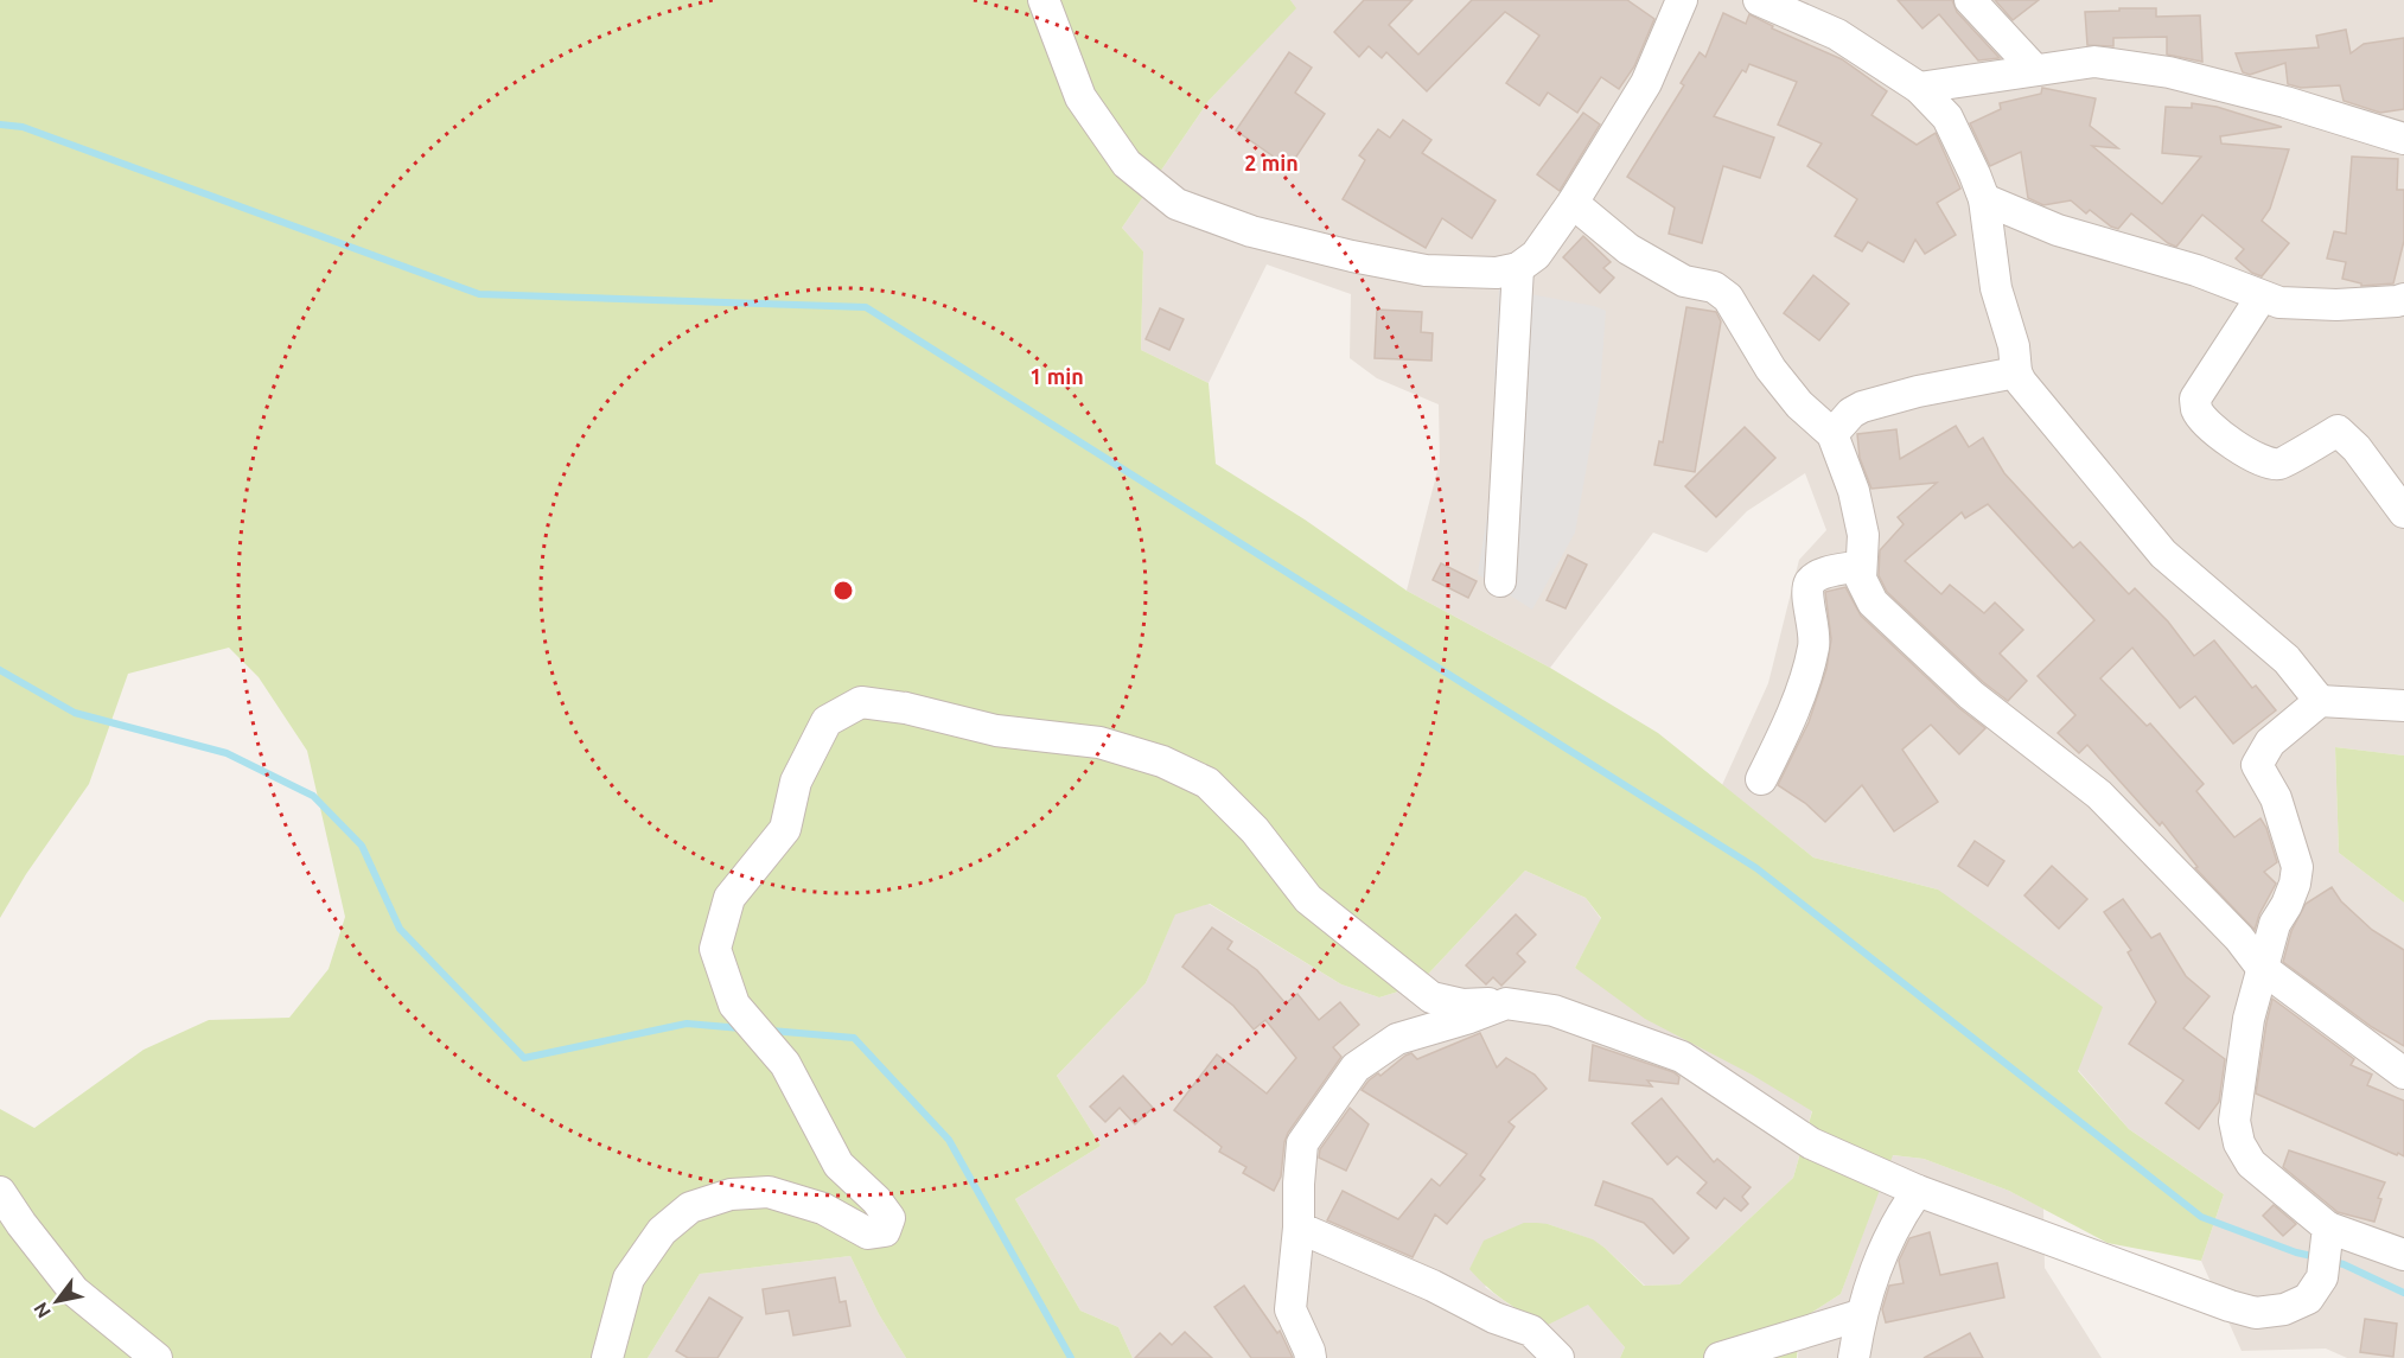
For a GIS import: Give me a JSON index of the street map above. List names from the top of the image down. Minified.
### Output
{"north":"bottom left","rings":["2 min","1 min"]}
